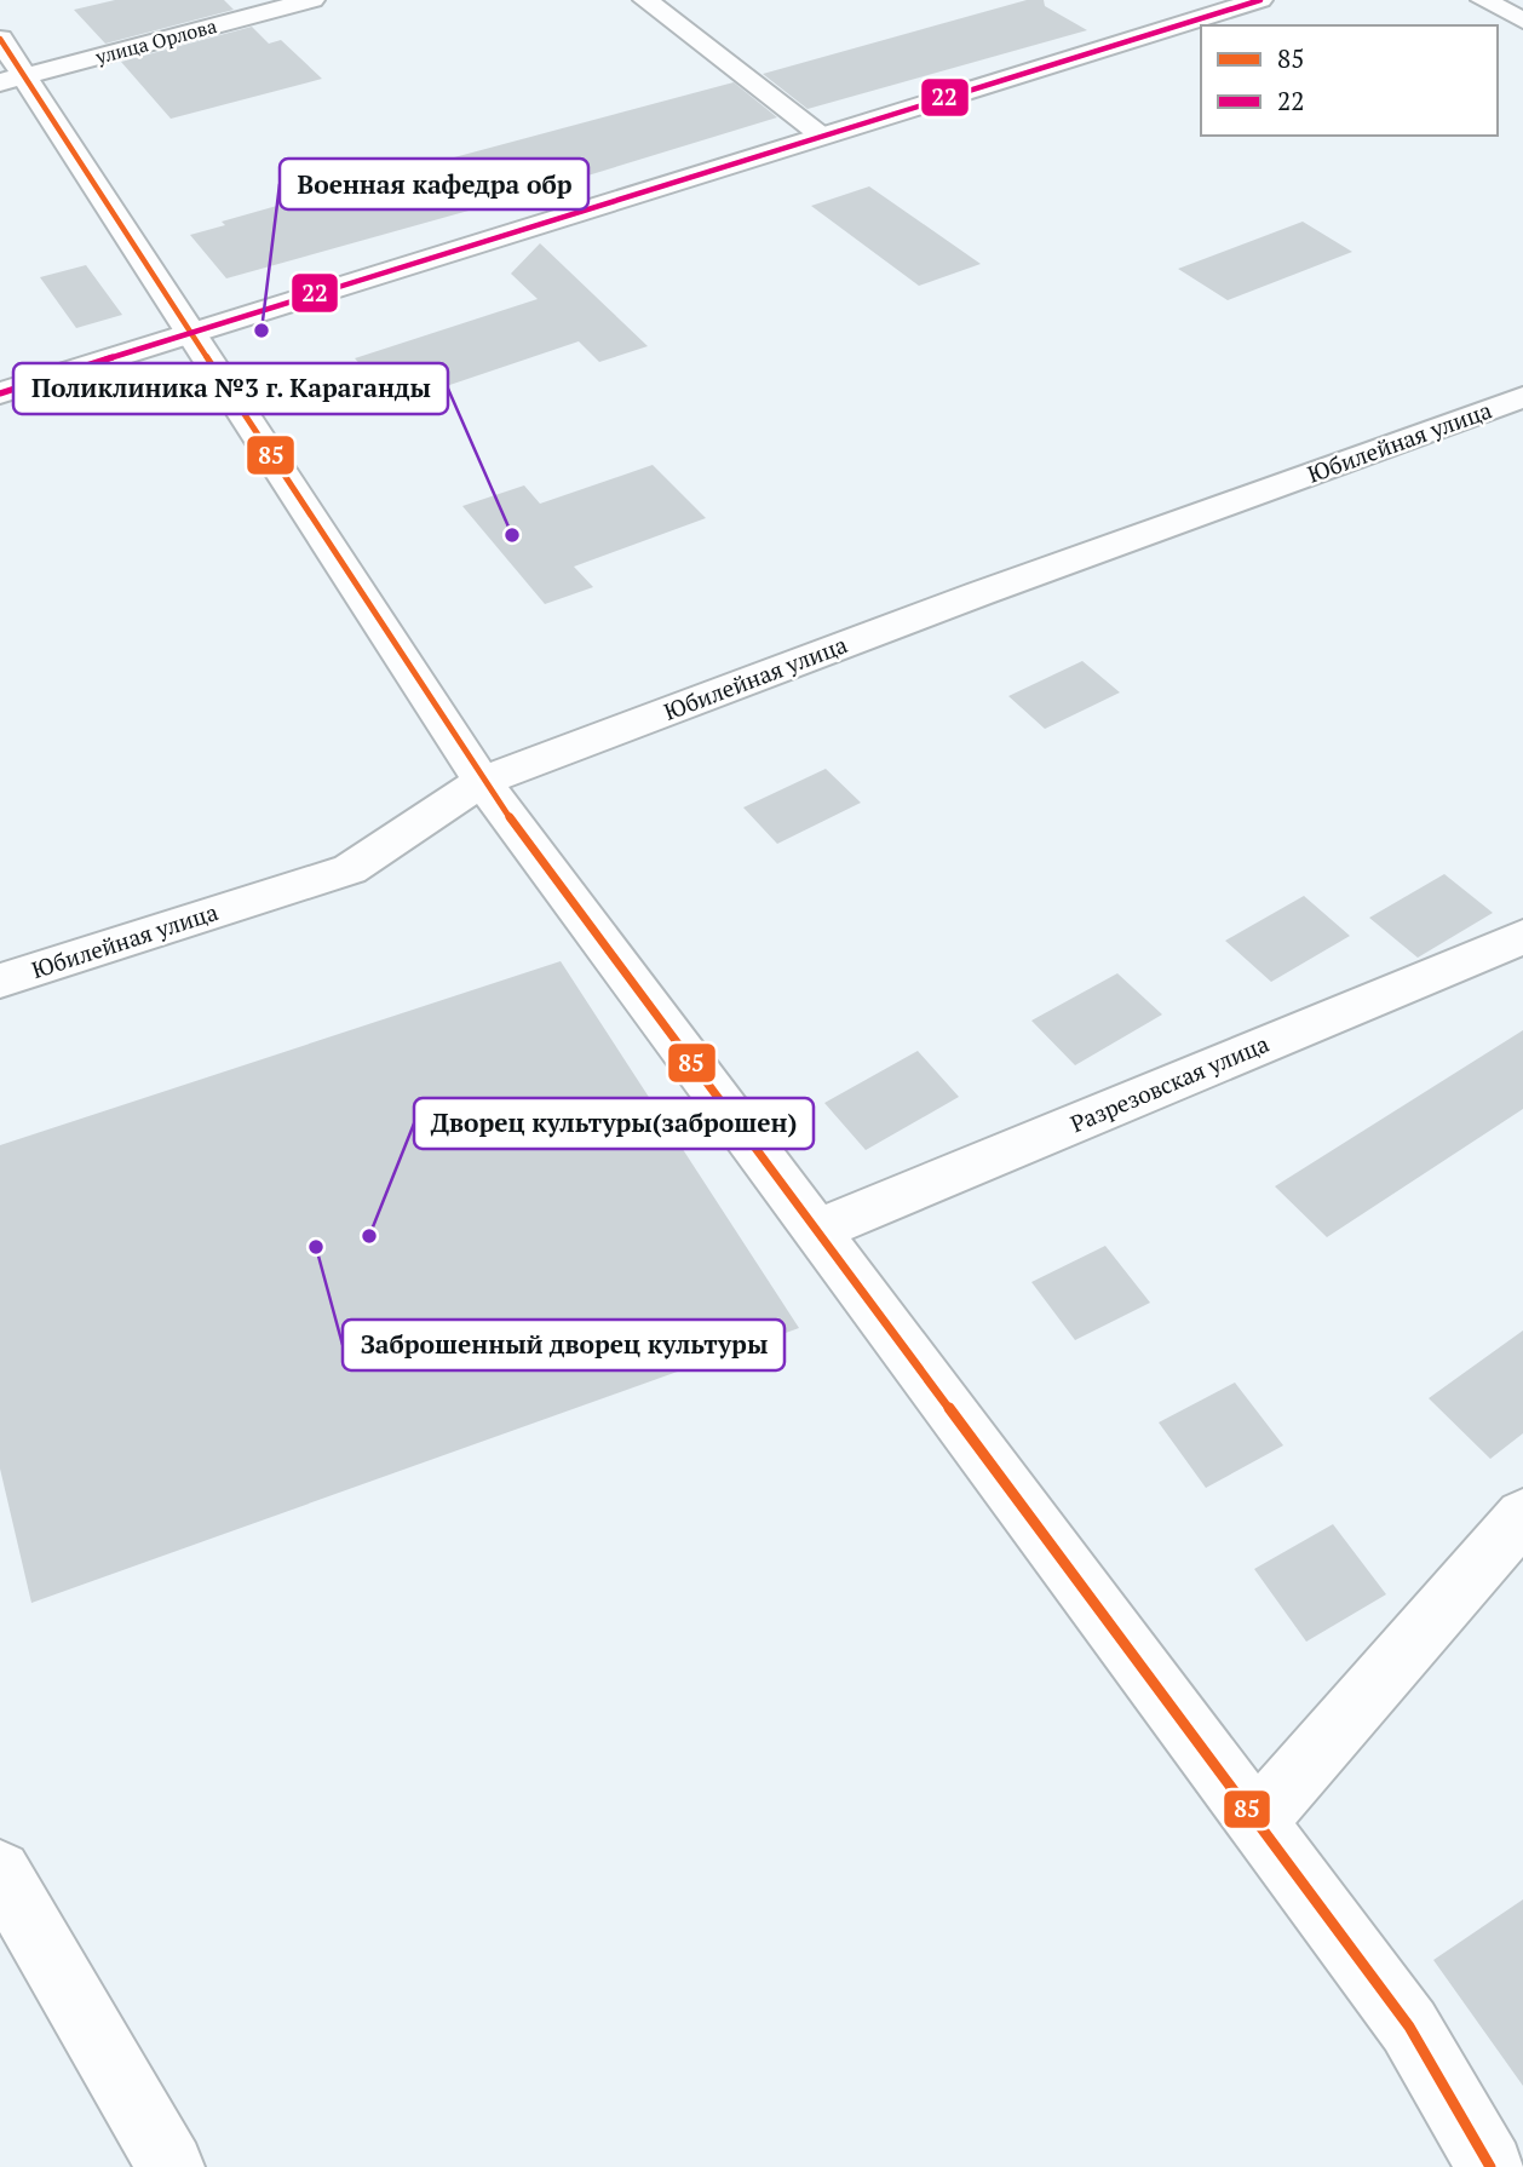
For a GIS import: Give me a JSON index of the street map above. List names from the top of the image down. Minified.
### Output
{"streets":{"street":["улица Орлова","Юбилейная улица","Разрезовская улица"]},"places":["Военная кафедра обр","Поликлиника №3 г. Караганды","Дворец культуры(заброшен)","Заброшенный дворец культуры"],"lines":["transit line 22","transit line 85"],"legend":["85","22"]}
